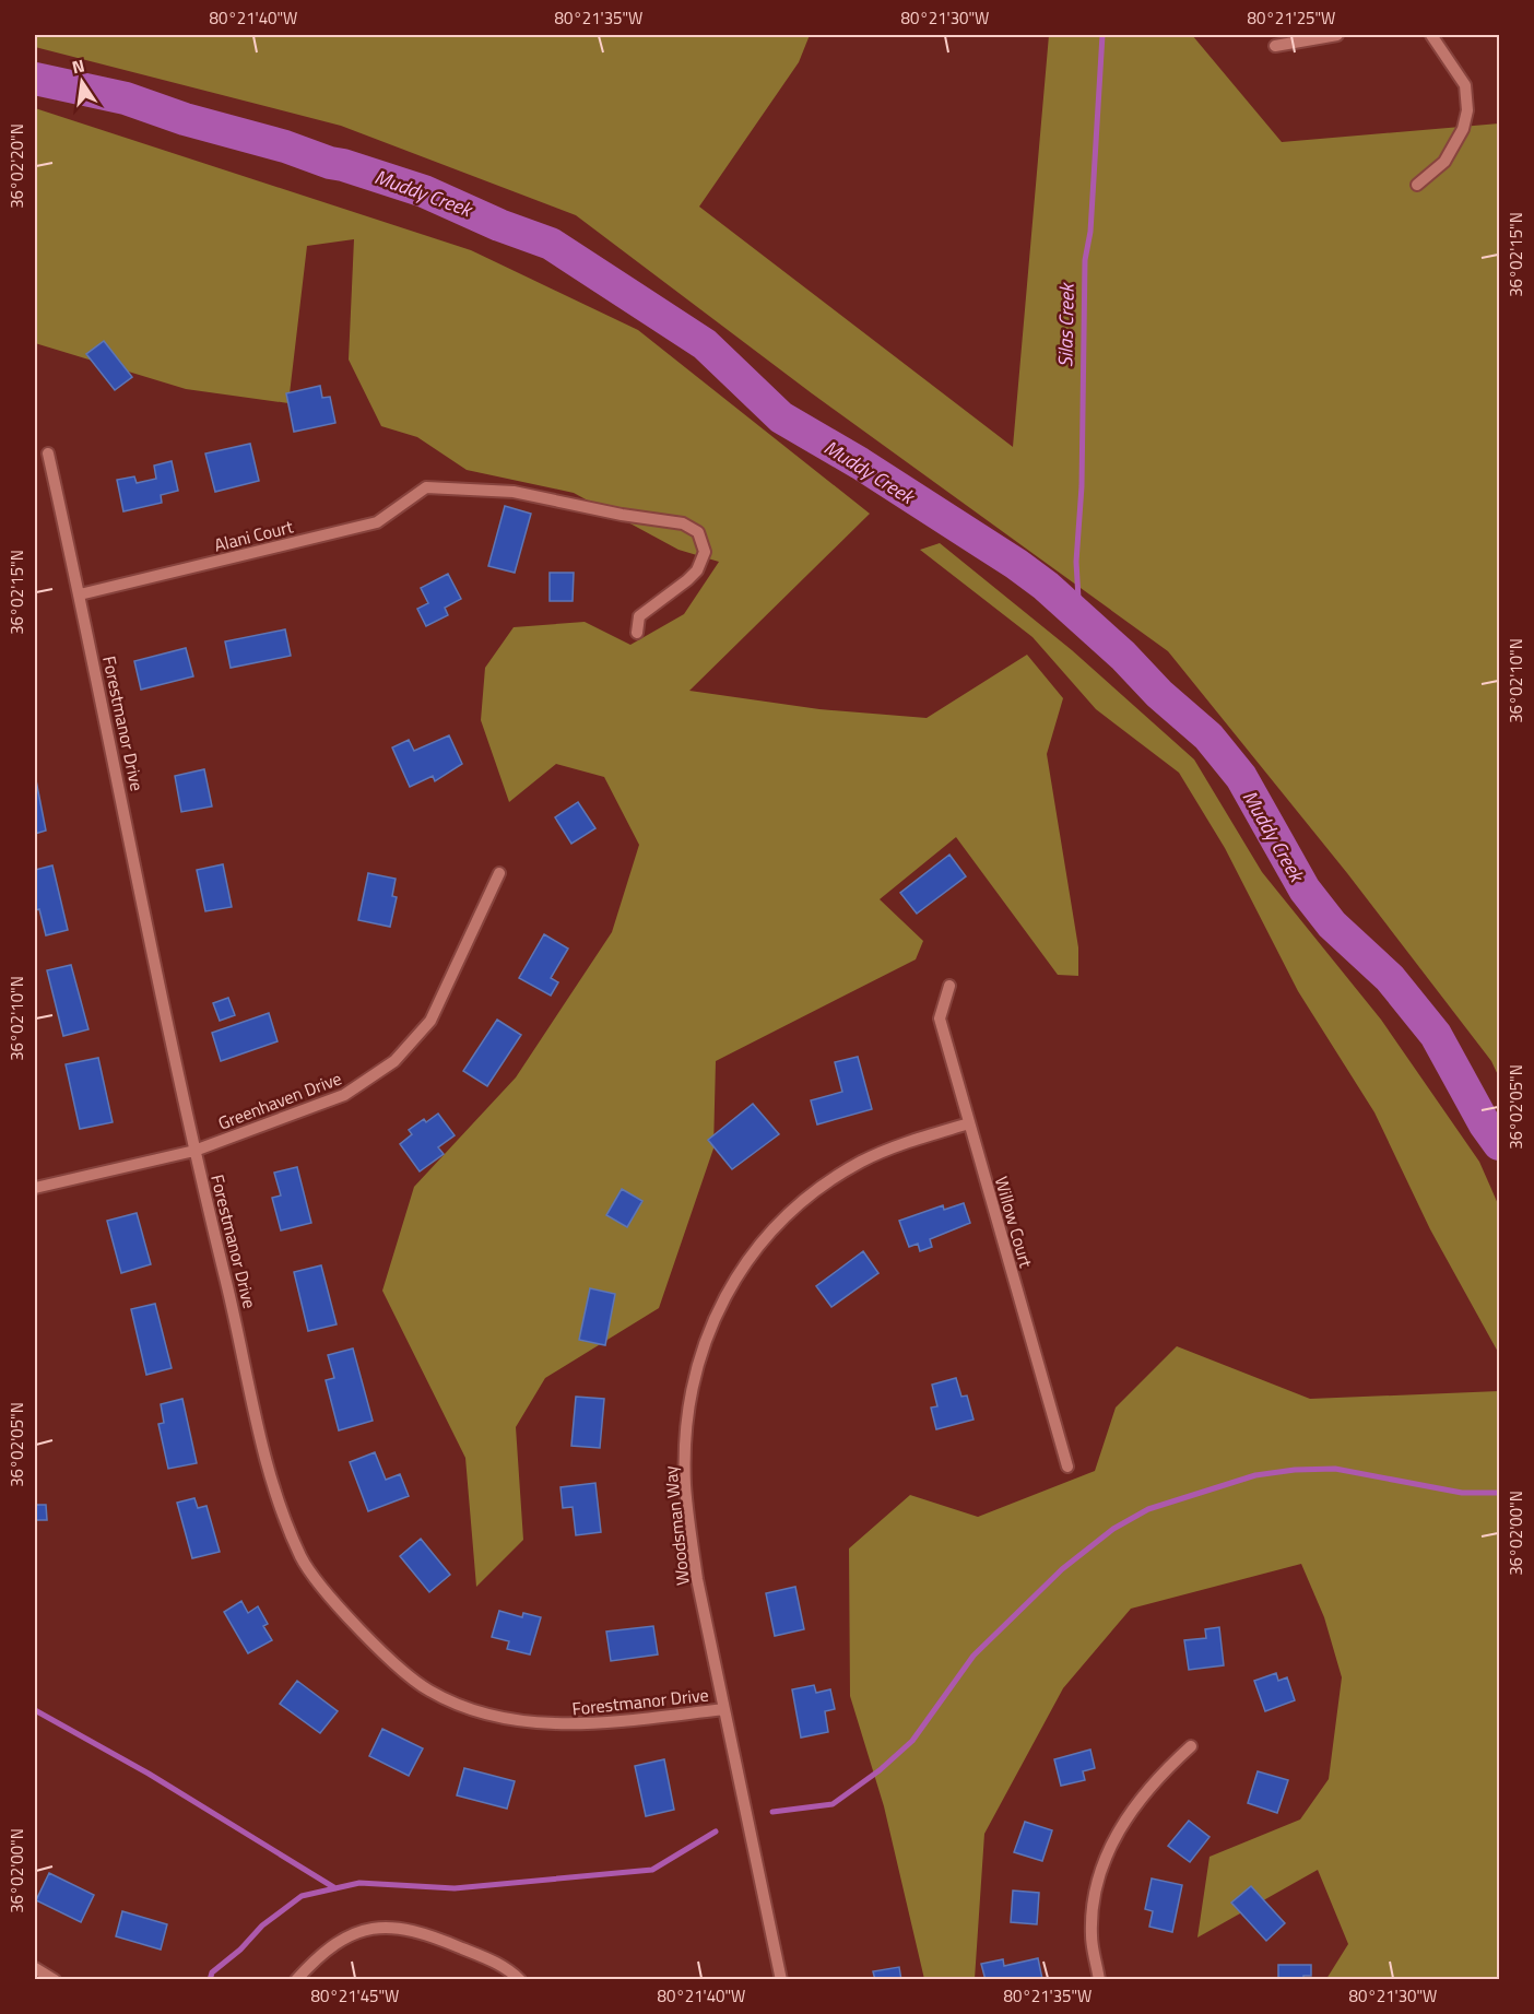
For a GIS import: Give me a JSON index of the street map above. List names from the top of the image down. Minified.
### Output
{"streets":{"street":["Alani Court","Forestmanor Drive","Greenhaven Drive","Willow Court","Woodsman Way"]},"crossings":[["Alani Court","Forestmanor Drive"],["Forestmanor Drive","Greenhaven Drive"],["Forestmanor Drive","Woodsman Way"],["Willow Court","Woodsman Way"]],"water":["Muddy Creek","Silas Creek"],"north":"top","coordinates":["80°21'40\"W","80°21'35\"W","80°21'30\"W","80°21'25\"W","36°02'20\"N","36°02'15\"N","36°02'10\"N","36°02'05\"N","36°02'00\"N","80°21'45\"W"]}
